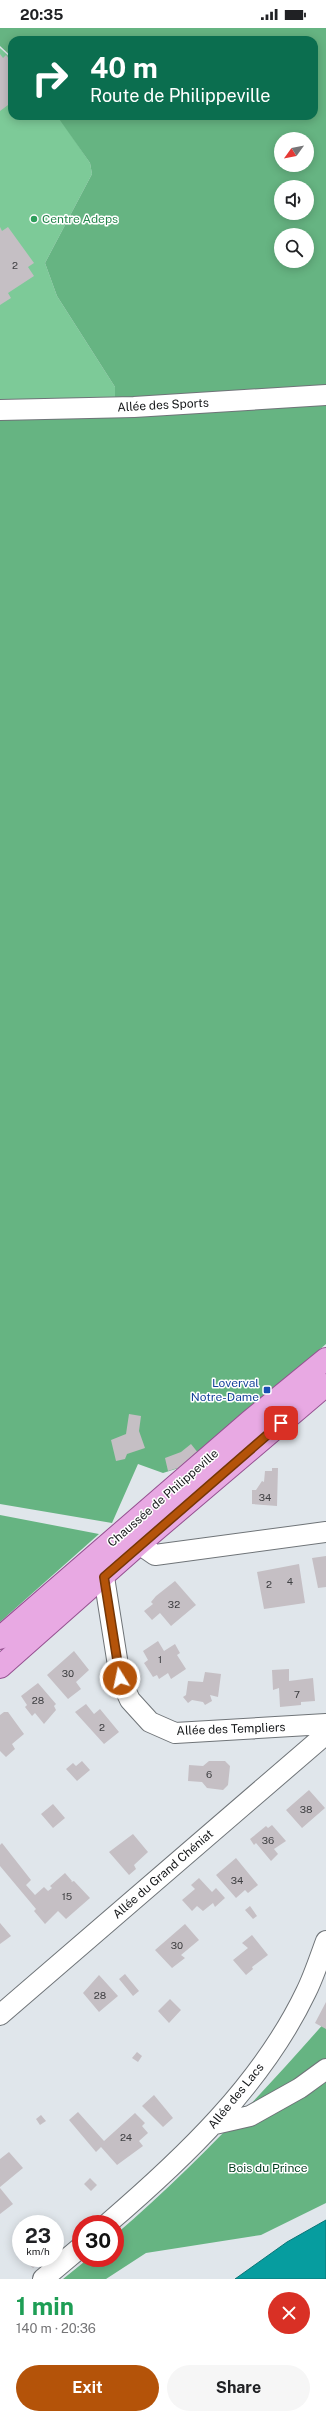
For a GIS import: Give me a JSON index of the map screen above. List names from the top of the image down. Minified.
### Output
{"streets":{"main road":["Chaussée de Philippeville"],"street":["Allée des Sports","Allée des Templiers","Allée du Grand Chéniat","Allée des Lacs"]},"crossings":[["Chaussée de Philippeville","Allée des Templiers"]],"parks":["Bois du Prince"],"places":{"other":["Centre Adeps"],"transit":["Loverval Notre-Dame"]},"house_numbers":["2","34","4","2","32","1","30","7","28","2","6","38","36","34","15","30","28","24"],"north":"bottom left","page":{"status":"20:35","turn":["40 m","Route de Philippeville"],"speed":"23 km/h","limit":"30","heading":["1 min","140 m · 20:36"],"buttons":["Exit","Share"]}}
